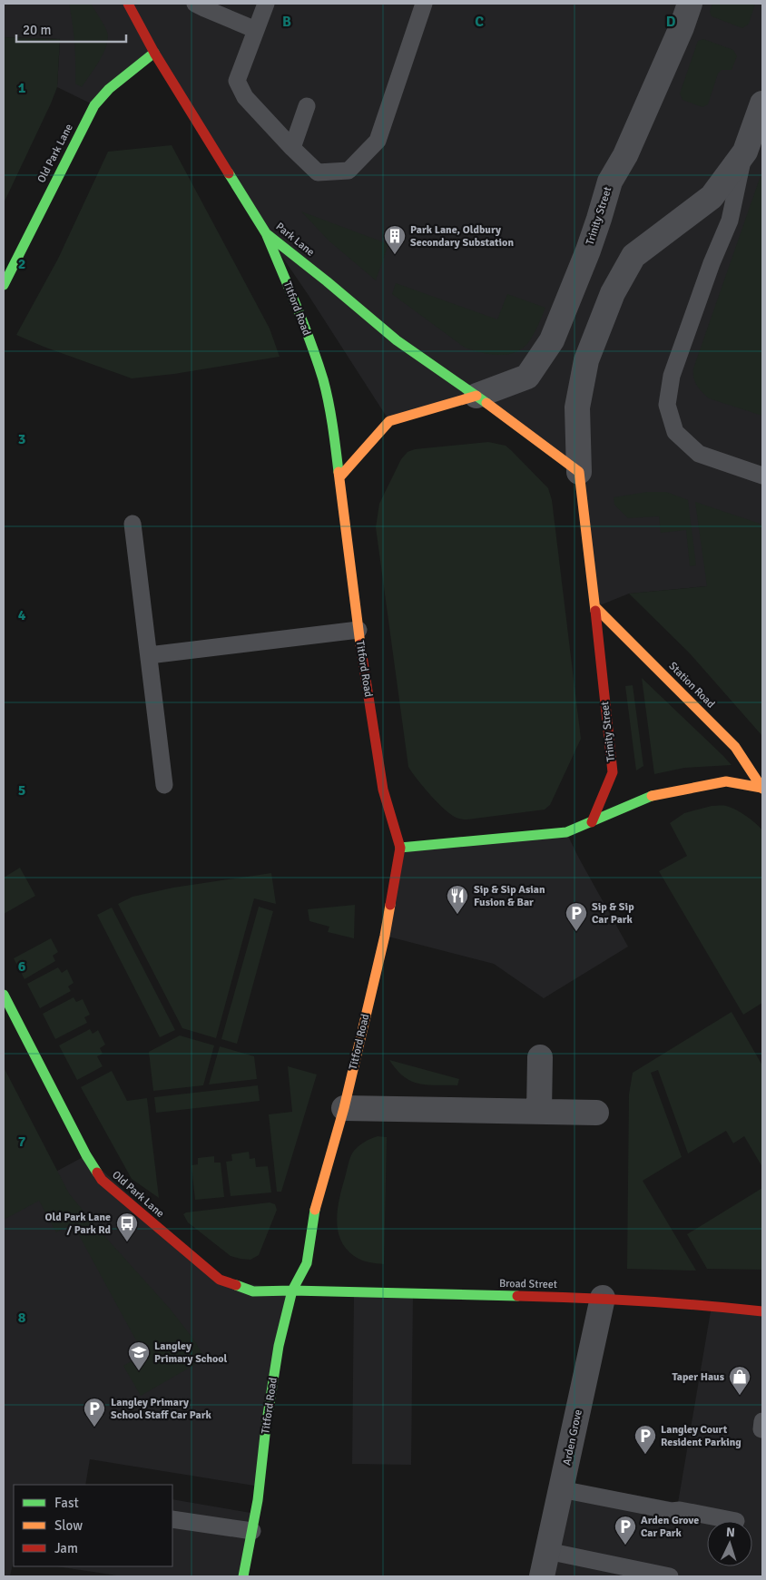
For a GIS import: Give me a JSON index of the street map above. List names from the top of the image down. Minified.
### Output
{"streets":{"main road":["Old Park Lane","Trinity Street","Park Lane","Titford Road","Station Road","Broad Street"],"street":["Arden Grove"]},"crossings":[["Old Park Lane","Park Lane"],["Old Park Lane","Titford Road"],["Old Park Lane","Broad Street"],["Trinity Street","Park Lane"],["Trinity Street","Titford Road"],["Trinity Street","Station Road"],["Park Lane","Titford Road"],["Titford Road","Broad Street"],["Broad Street","Arden Grove"]],"places":{"building":["Park Lane, Oldbury Secondary Substation"],"restaurant":["Sip & Sip Asian Fusion & Bar"],"parking":["Sip & Sip Car Park","Langley Primary School Staff Car Park","Langley Court Resident Parking","Arden Grove Car Park"],"bus stop":["Old Park Lane / Park Rd"],"school or university":["Langley Primary School"],"shop":["Taper Haus"]},"legend":["Fast","Slow","Jam"],"scale_bar":"20 m","north":"top","grid":{"columns":["B","C","D"],"rows":["1","2","3","4","5","6","7","8"]}}
